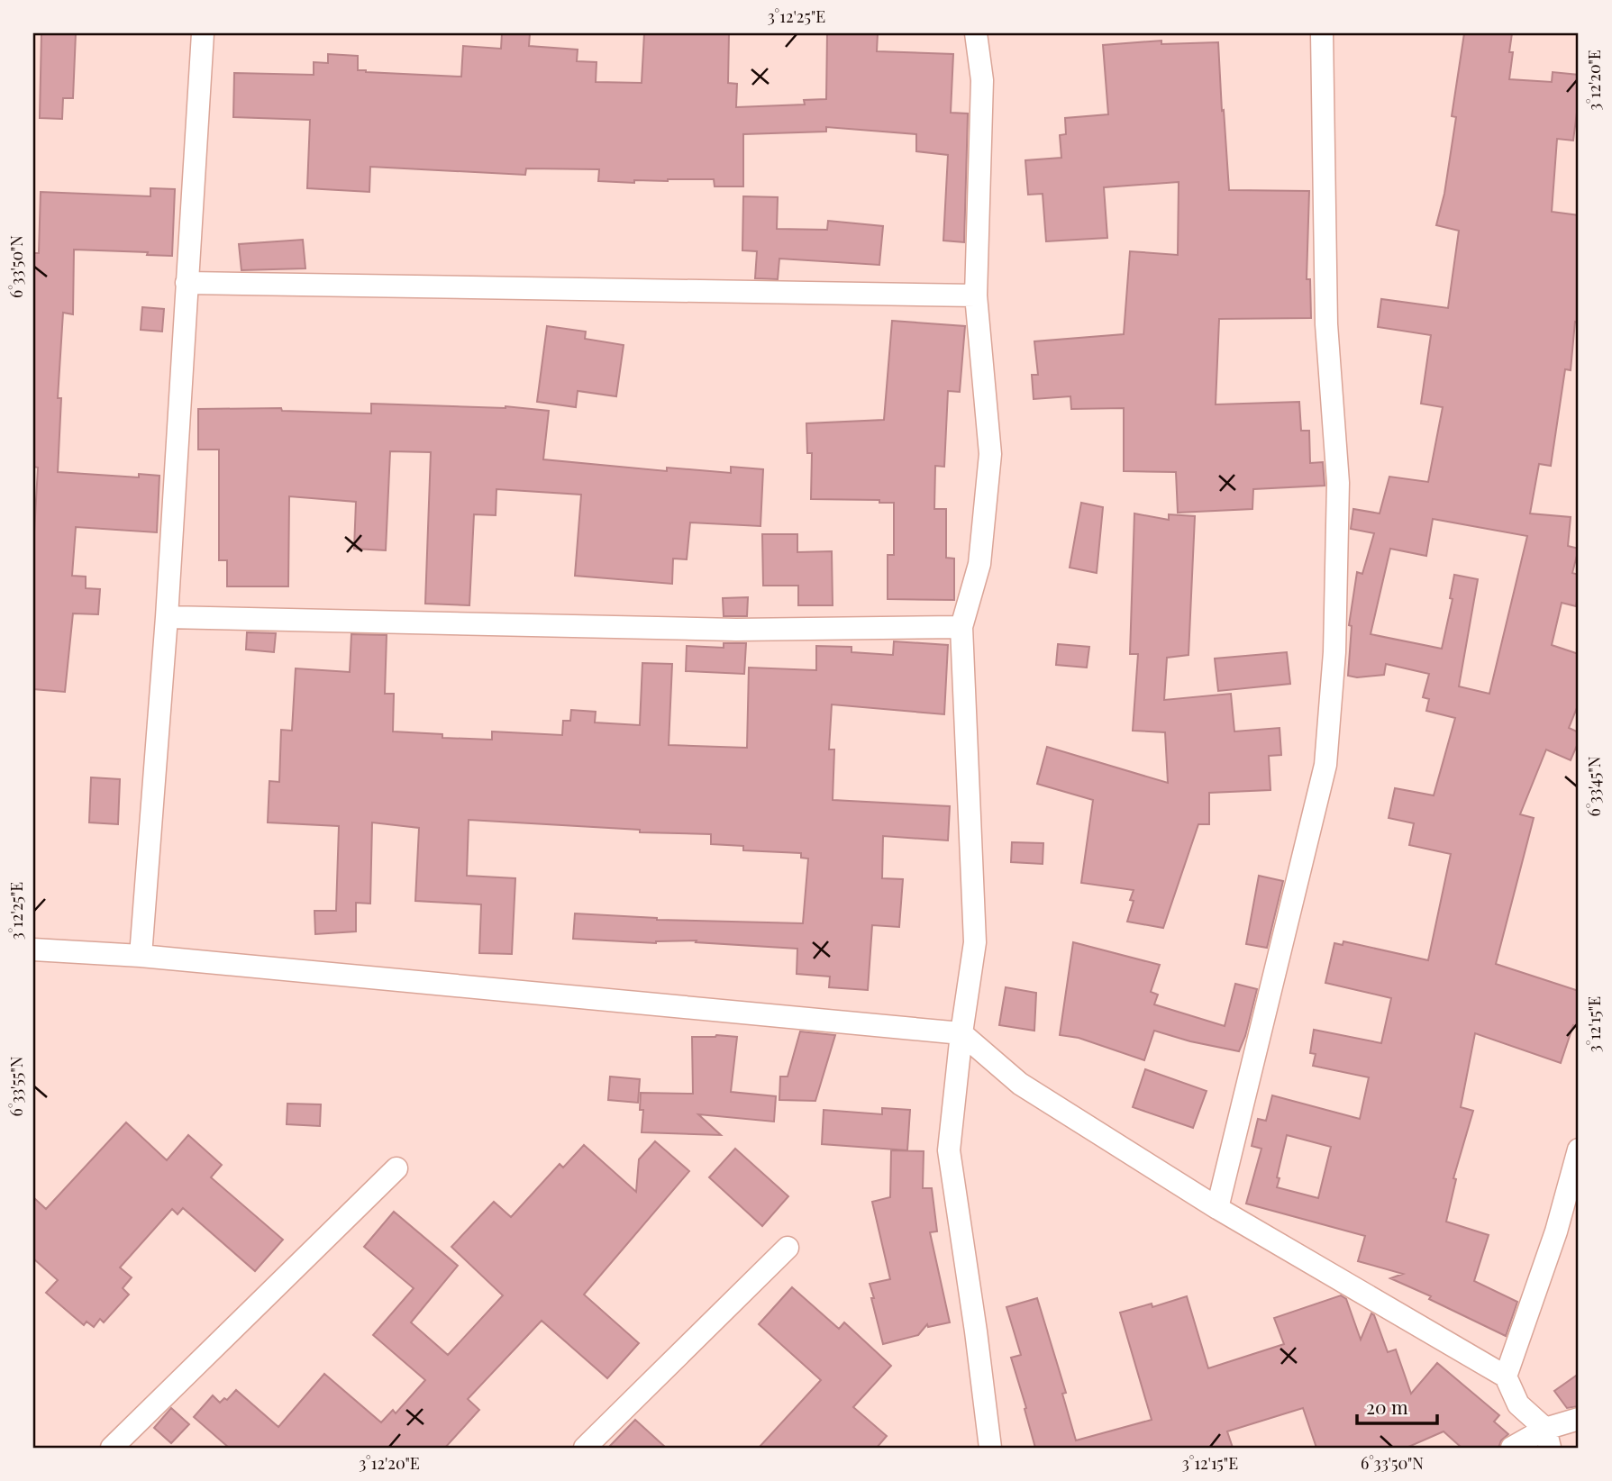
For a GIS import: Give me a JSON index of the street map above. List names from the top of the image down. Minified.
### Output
{"scale_bar":"20 m","coordinates":["3°12'25\"E","3°12'20\"E","6°33'50\"N","6°33'45\"N","3°12'15\"E","6°33'55\"N"]}
